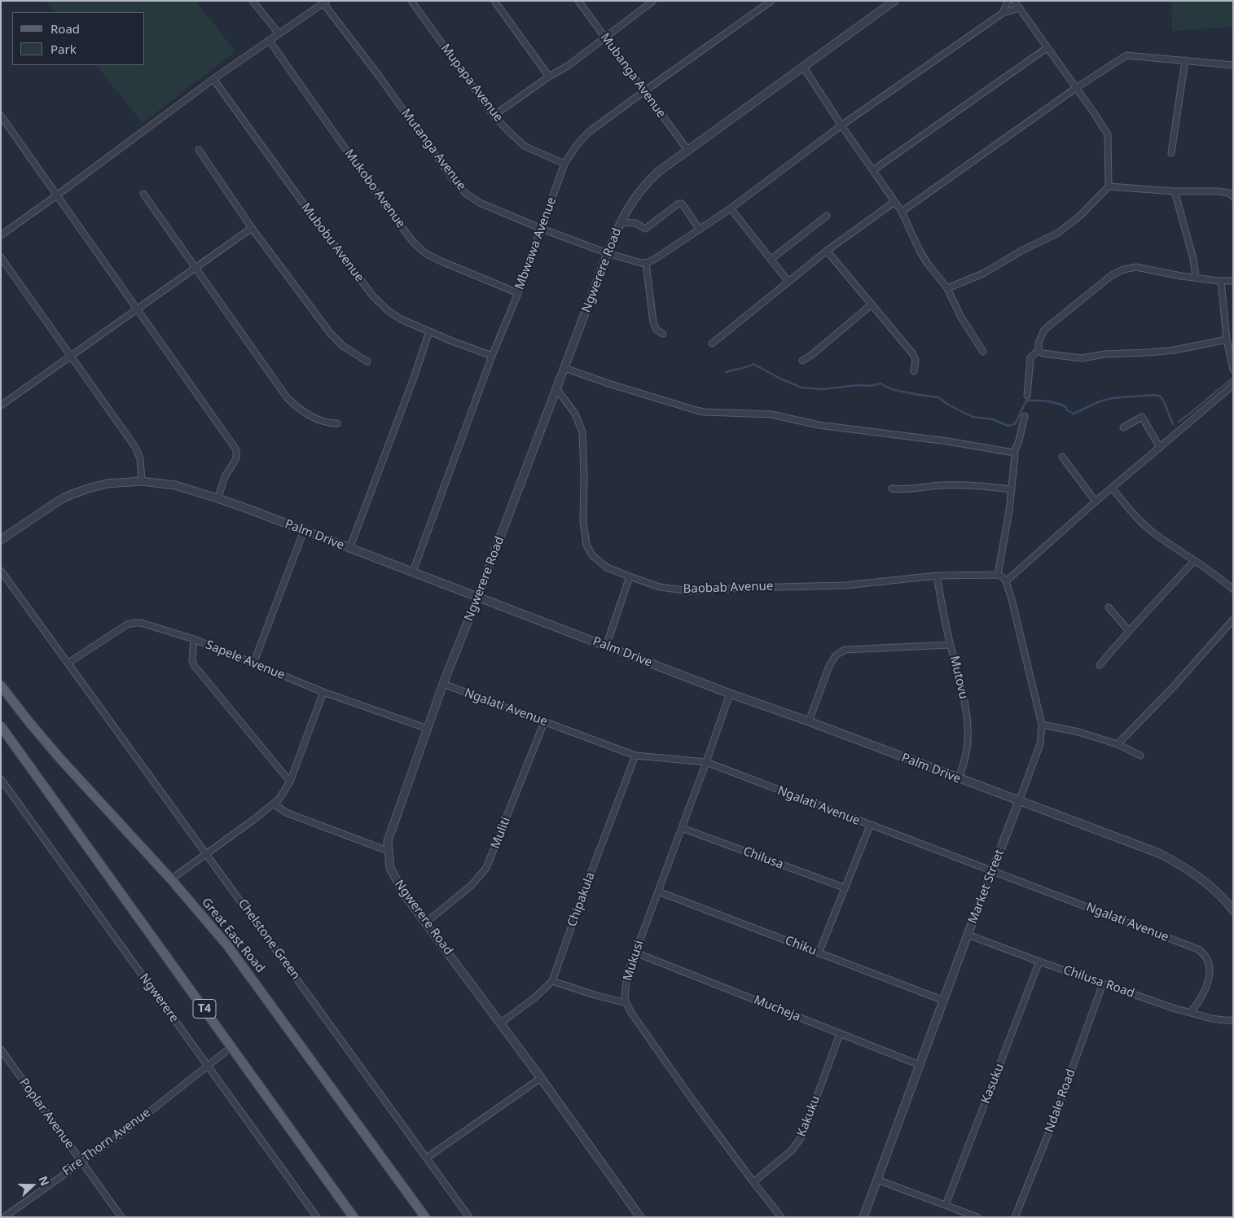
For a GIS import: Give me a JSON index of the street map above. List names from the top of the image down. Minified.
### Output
{"streets":{"main road":["Great East Road","T4"],"street":["Mubanga Avenue","Mupapa Avenue","Mutanga Avenue","Mukobo Avenue","Mubobu Avenue","Mbwawa Avenue","Ngwerere Road","Palm Drive","Baobab Avenue","Sapele Avenue","Mutovu","Ngalati Avenue","Muliti","Chilusa","Market Street","Chipakula","Chelstone Green","Chiku","Mukusi","Chilusa Road","Ngwerere","Mucheja","Kasuku","Ndale Road","Poplar Avenue","Kakuku","Fire Thorn Avenue"]},"crossings":[["Mubanga Avenue","Mbwawa Avenue"],["Mubanga Avenue","Ngwerere Road"],["Mupapa Avenue","Mbwawa Avenue"],["Mutanga Avenue","Mbwawa Avenue"],["Mutanga Avenue","Ngwerere Road"],["Mukobo Avenue","Mbwawa Avenue"],["Mubobu Avenue","Mbwawa Avenue"],["Mbwawa Avenue","Palm Drive"],["Ngwerere Road","Palm Drive"],["Ngwerere Road","Baobab Avenue"],["Ngwerere Road","Sapele Avenue"],["Ngwerere Road","Ngalati Avenue"],["Ngwerere Road","Muliti"],["Ngwerere Road","Chipakula"],["Palm Drive","Mutovu"],["Palm Drive","Market Street"],["Palm Drive","Mukusi"],["Baobab Avenue","Mutovu"],["Sapele Avenue","Chelstone Green"],["Ngalati Avenue","Muliti"],["Ngalati Avenue","Market Street"],["Ngalati Avenue","Chipakula"],["Ngalati Avenue","Mukusi"],["Ngalati Avenue","Chilusa Road"],["Chilusa","Mukusi"],["Market Street","Chiku"],["Market Street","Chilusa Road"],["Market Street","Mucheja"],["Chiku","Mukusi"],["Mukusi","Mucheja"],["Chilusa Road","Kasuku"],["Chilusa Road","Ndale Road"],["Ngwerere","Fire Thorn Avenue"],["T4","Fire Thorn Avenue"],["Mucheja","Kakuku"],["Poplar Avenue","Fire Thorn Avenue"]],"legend":["Road","Park"],"north":"right"}
